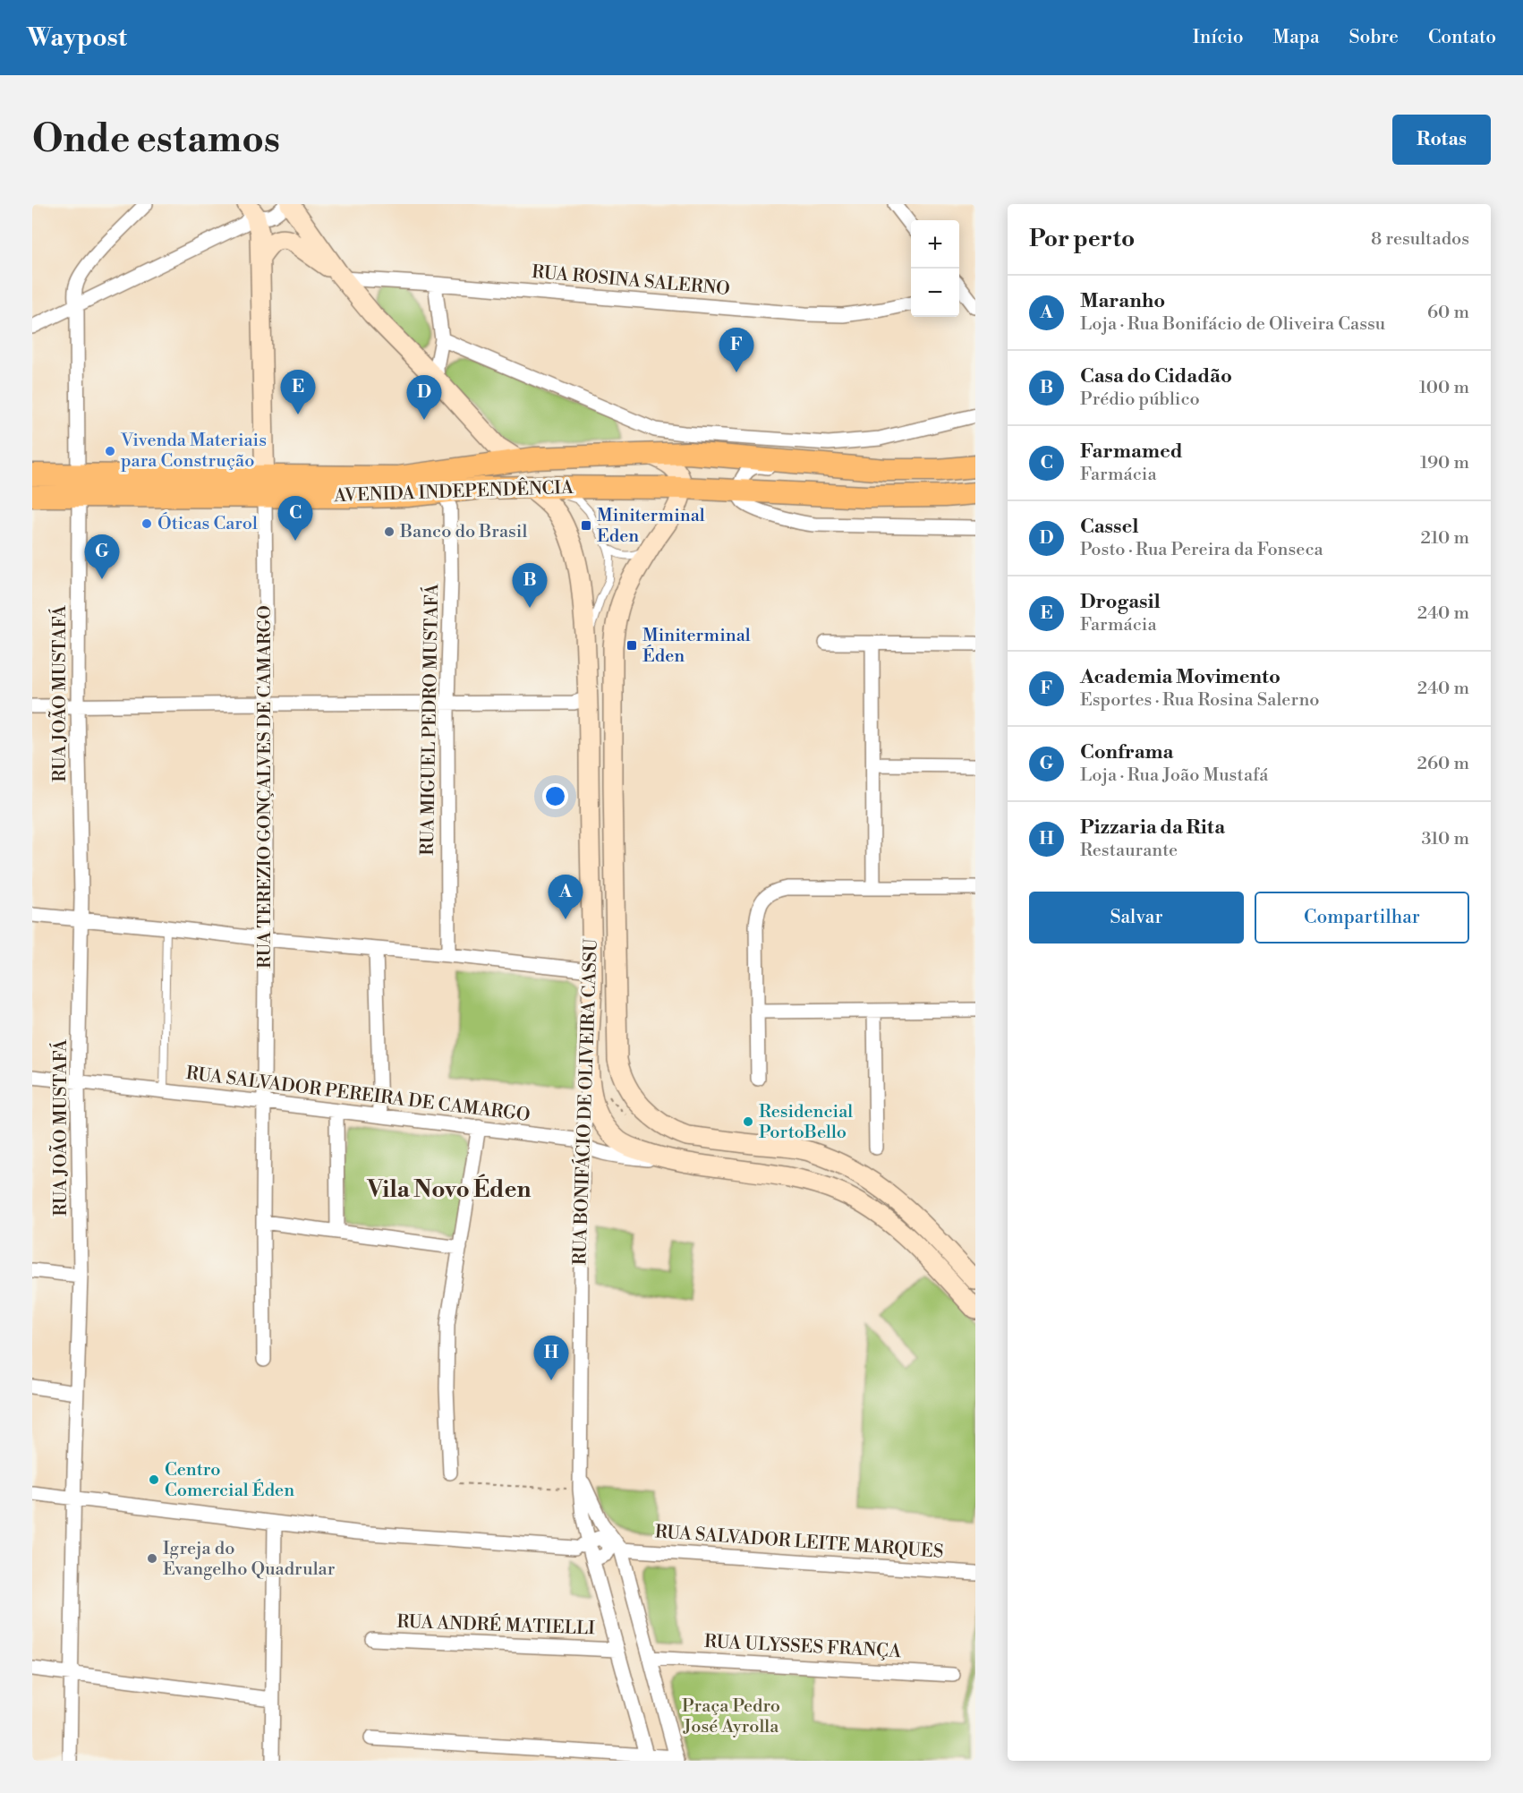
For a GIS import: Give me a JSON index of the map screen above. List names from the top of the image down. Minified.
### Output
{"streets":{"main road":["AVENIDA INDEPENDÊNCIA","RUA TEREZIO GONÇALVES DE CAMARGO","RUA BONIFÁCIO DE OLIVEIRA CASSU"],"street":["RUA ROSINA SALERNO","RUA JOÃO MUSTAFÁ","RUA MIGUEL PEDRO MUSTAFÁ","RUA SALVADOR PEREIRA DE CAMARGO","RUA SALVADOR LEITE MARQUES","RUA ANDRÉ MATIELLI","RUA ULYSSES FRANÇA"]},"crossings":[["AVENIDA INDEPENDÊNCIA","RUA JOÃO MUSTAFÁ"],["AVENIDA INDEPENDÊNCIA","RUA MIGUEL PEDRO MUSTAFÁ"],["AVENIDA INDEPENDÊNCIA","RUA TEREZIO GONÇALVES DE CAMARGO"],["AVENIDA INDEPENDÊNCIA","RUA BONIFÁCIO DE OLIVEIRA CASSU"],["RUA JOÃO MUSTAFÁ","RUA SALVADOR PEREIRA DE CAMARGO"],["RUA JOÃO MUSTAFÁ","RUA SALVADOR LEITE MARQUES"],["RUA TEREZIO GONÇALVES DE CAMARGO","RUA SALVADOR PEREIRA DE CAMARGO"],["RUA SALVADOR PEREIRA DE CAMARGO","RUA BONIFÁCIO DE OLIVEIRA CASSU"],["RUA BONIFÁCIO DE OLIVEIRA CASSU","RUA SALVADOR LEITE MARQUES"],["RUA BONIFÁCIO DE OLIVEIRA CASSU","RUA ANDRÉ MATIELLI"],["RUA BONIFÁCIO DE OLIVEIRA CASSU","RUA ULYSSES FRANÇA"]],"districts":["Vila Novo Éden"],"parks":["Praça Pedro José Ayrolla"],"places":{"other":["Vivenda Materiais para Construção","Óticas Carol","Banco do Brasil","Residencial PortoBello","Centro Comercial Éden","Igreja do Evangelho Quadrular"],"transit":["Miniterminal Eden","Miniterminal Éden"]},"page":{"header":"Waypost","nav":["Início","Mapa","Sobre","Contato"],"buttons":["Rotas",["Salvar","Compartilhar"]],"title":"Onde estamos","heading":["Por perto","8 resultados"],"map_buttons":["+","−"],"list":[{"mark":"A","name":"Maranho","note":"Loja · Rua Bonifácio de Oliveira Cassu","value":"60 m"},{"mark":"B","name":"Casa do Cidadão","note":"Prédio público","value":"100 m"},{"mark":"C","name":"Farmamed","note":"Farmácia","value":"190 m"},{"mark":"D","name":"Cassel","note":"Posto · Rua Pereira da Fonseca","value":"210 m"},{"mark":"E","name":"Drogasil","note":"Farmácia","value":"240 m"},{"mark":"F","name":"Academia Movimento","note":"Esportes · Rua Rosina Salerno","value":"240 m"},{"mark":"G","name":"Conframa","note":"Loja · Rua João Mustafá","value":"260 m"},{"mark":"H","name":"Pizzaria da Rita","note":"Restaurante","value":"310 m"}],"pins":["F","E","D","C","G","B","A","H"]}}
